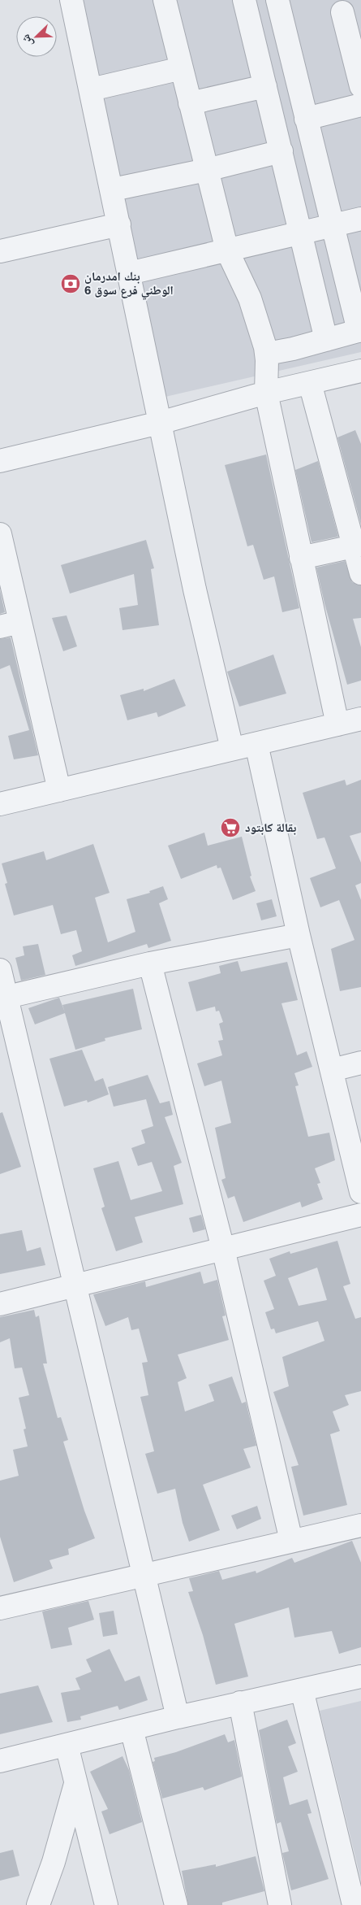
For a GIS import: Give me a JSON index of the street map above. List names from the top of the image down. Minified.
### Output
{"places":{"bank":["بنك امدرمان الوطني فرع سوق 6"],"supermarket":["بقالة كابتود"]},"north":"bottom left"}
